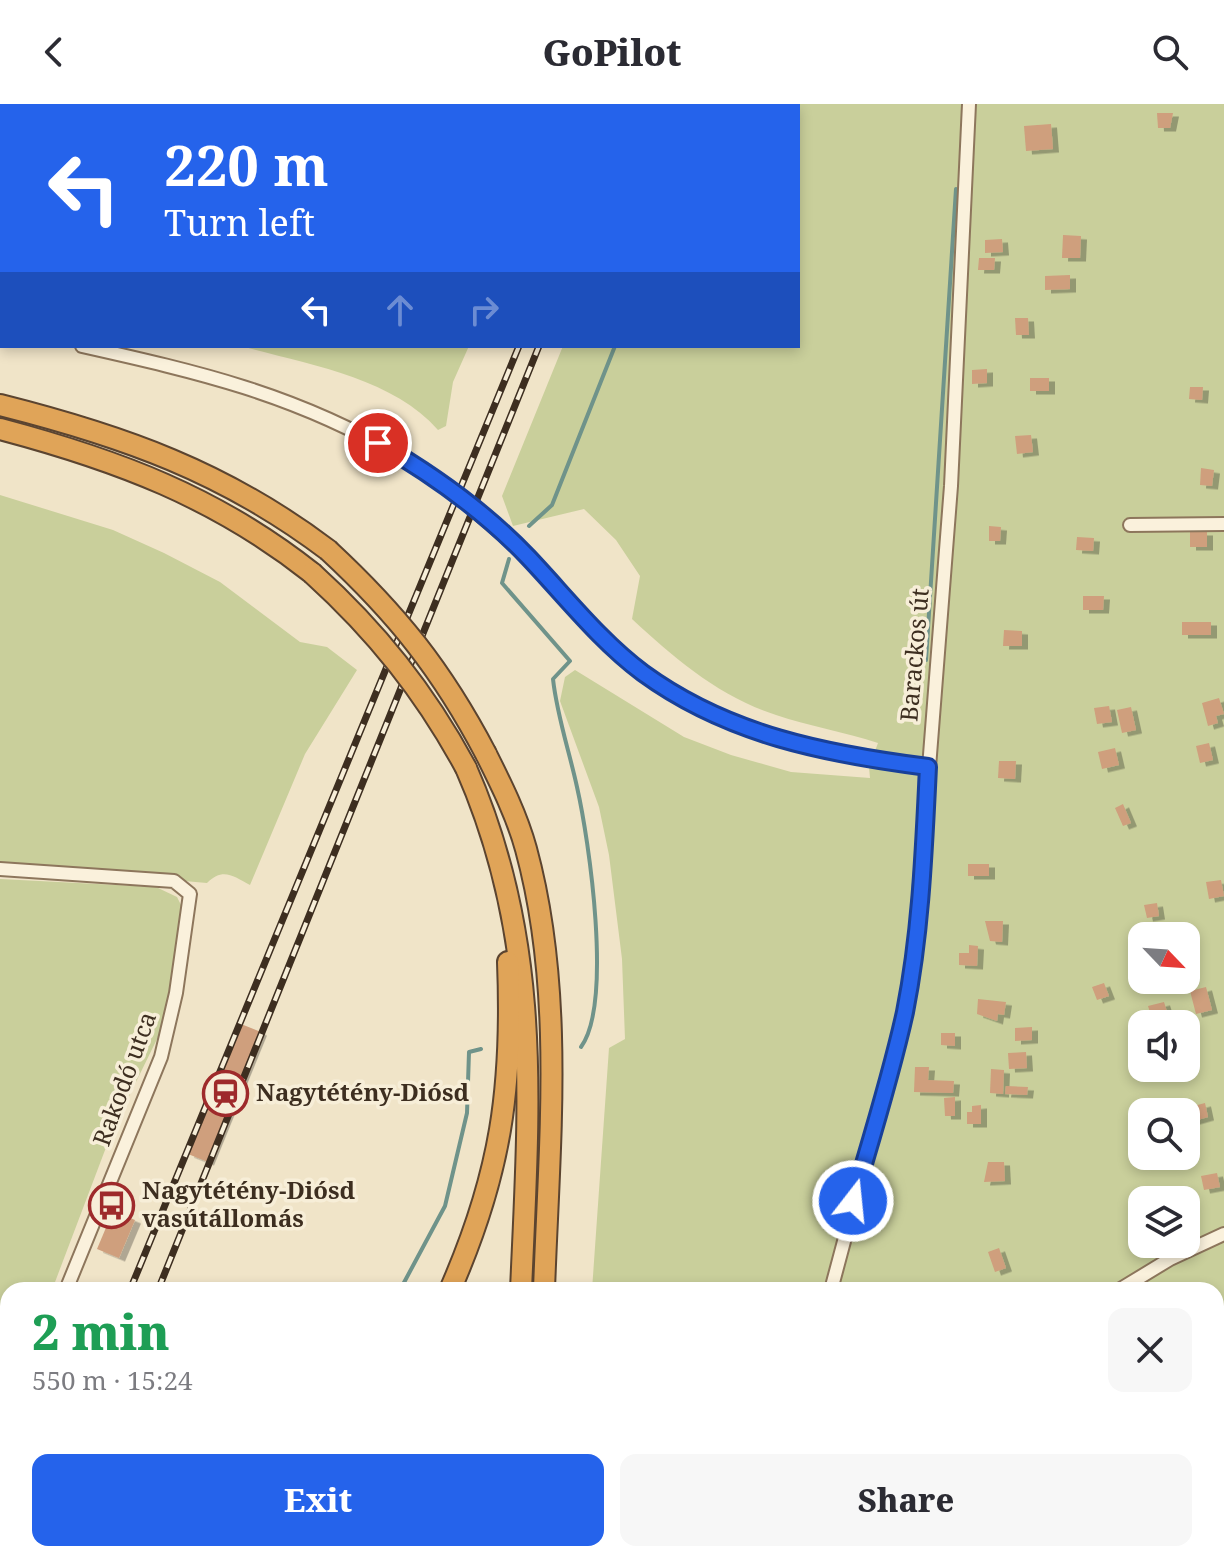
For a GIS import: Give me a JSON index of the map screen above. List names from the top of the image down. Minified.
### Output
{"streets":{"street":["Barackos út","Rakodó utca"]},"places":{"station":["Nagytétény-Diósd"],"bus stop":["Nagytétény-Diósd vasútállomás"]},"north":"bottom right","page":{"header":"GoPilot","turn":["220 m","Turn left"],"heading":["2 min","550 m · 15:24"],"buttons":["Exit","Share"]}}
